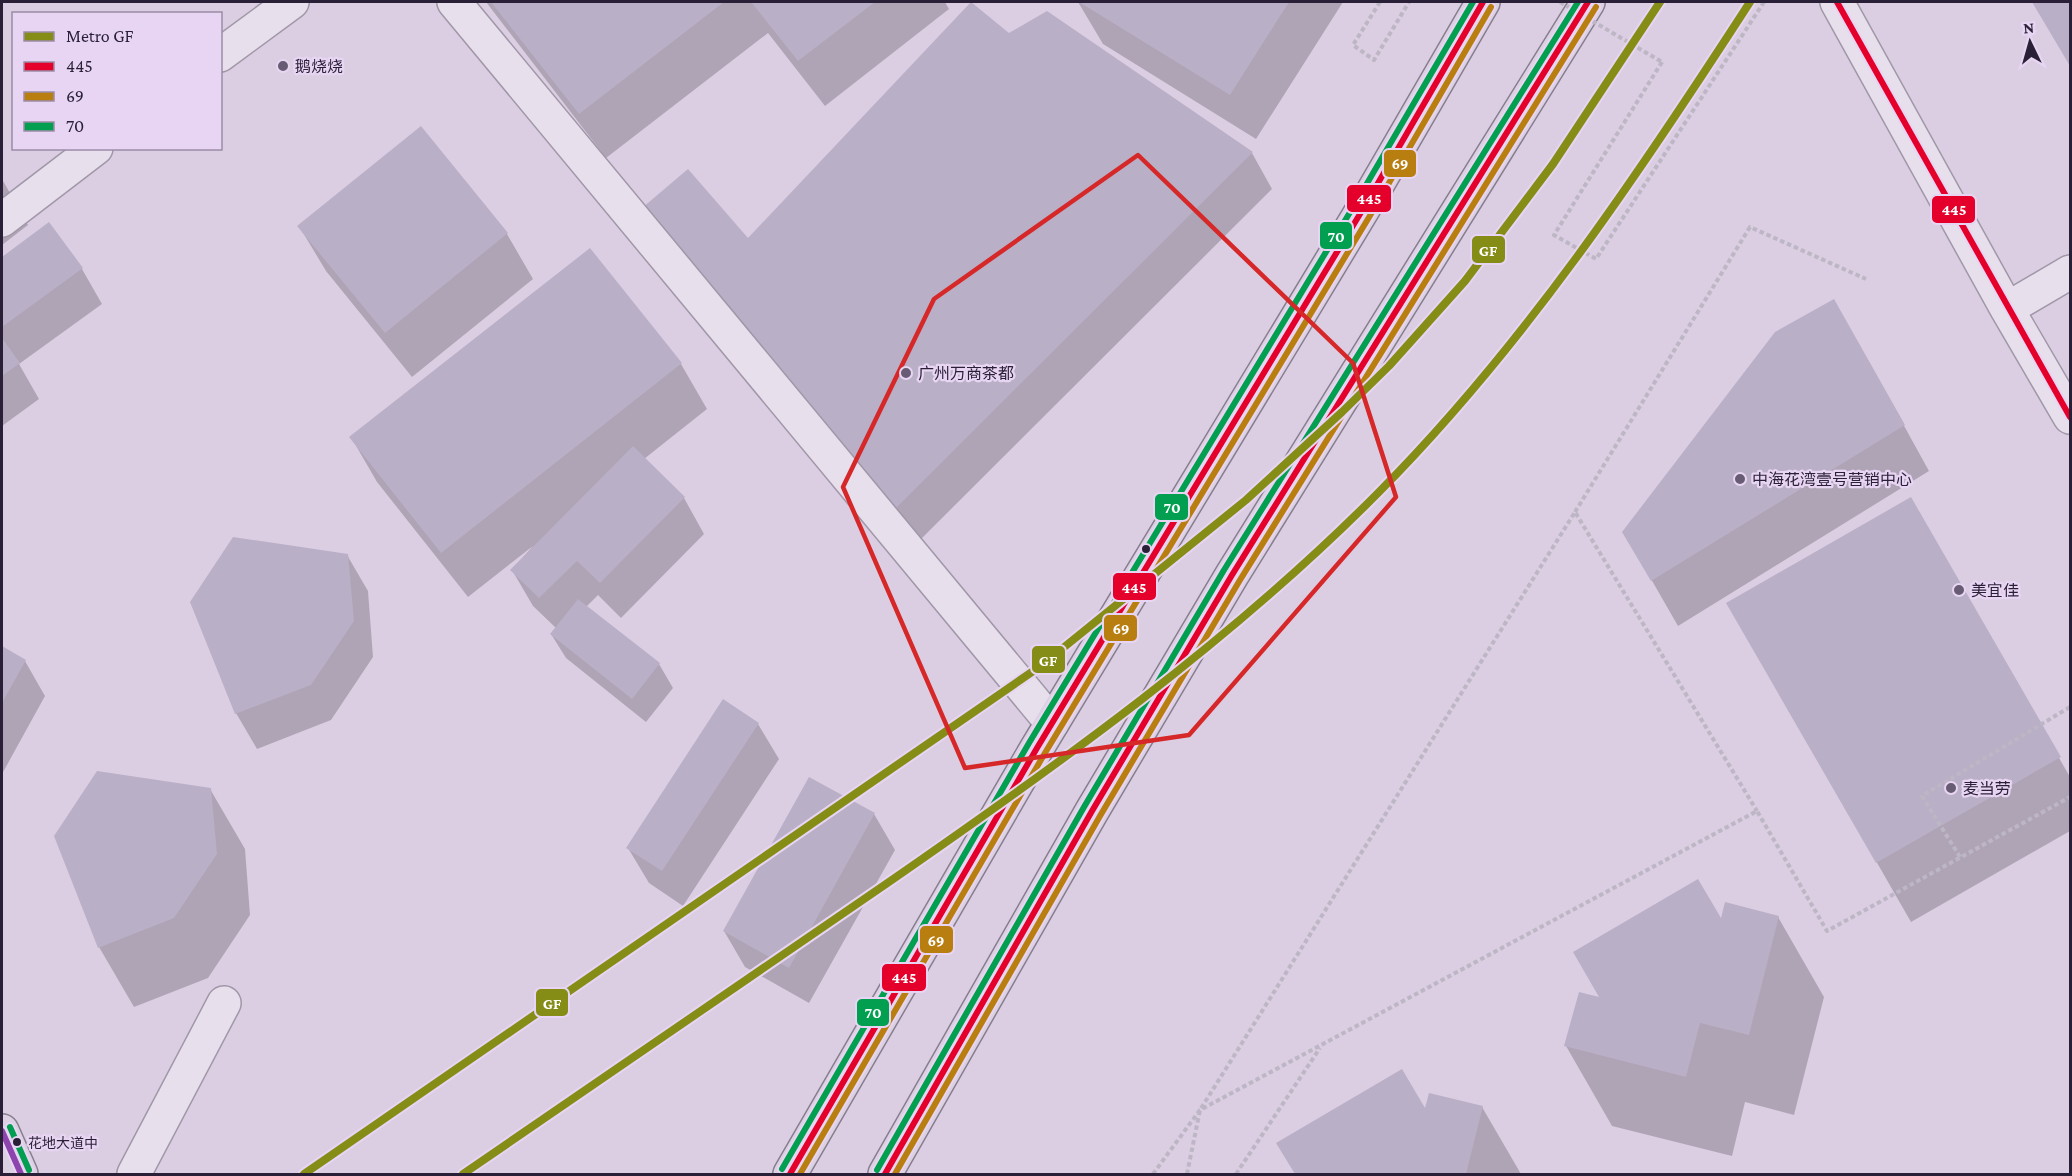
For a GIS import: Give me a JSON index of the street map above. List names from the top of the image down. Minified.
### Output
{"places":["鹅烧烧","广州万商茶都","中海花湾壹号营销中心","美宜佳","麦当劳","花地大道中"],"lines":["metro line GF","transit line 445","transit line 70","transit line 69"],"legend":["Metro GF","445","69","70"],"north":"top"}
